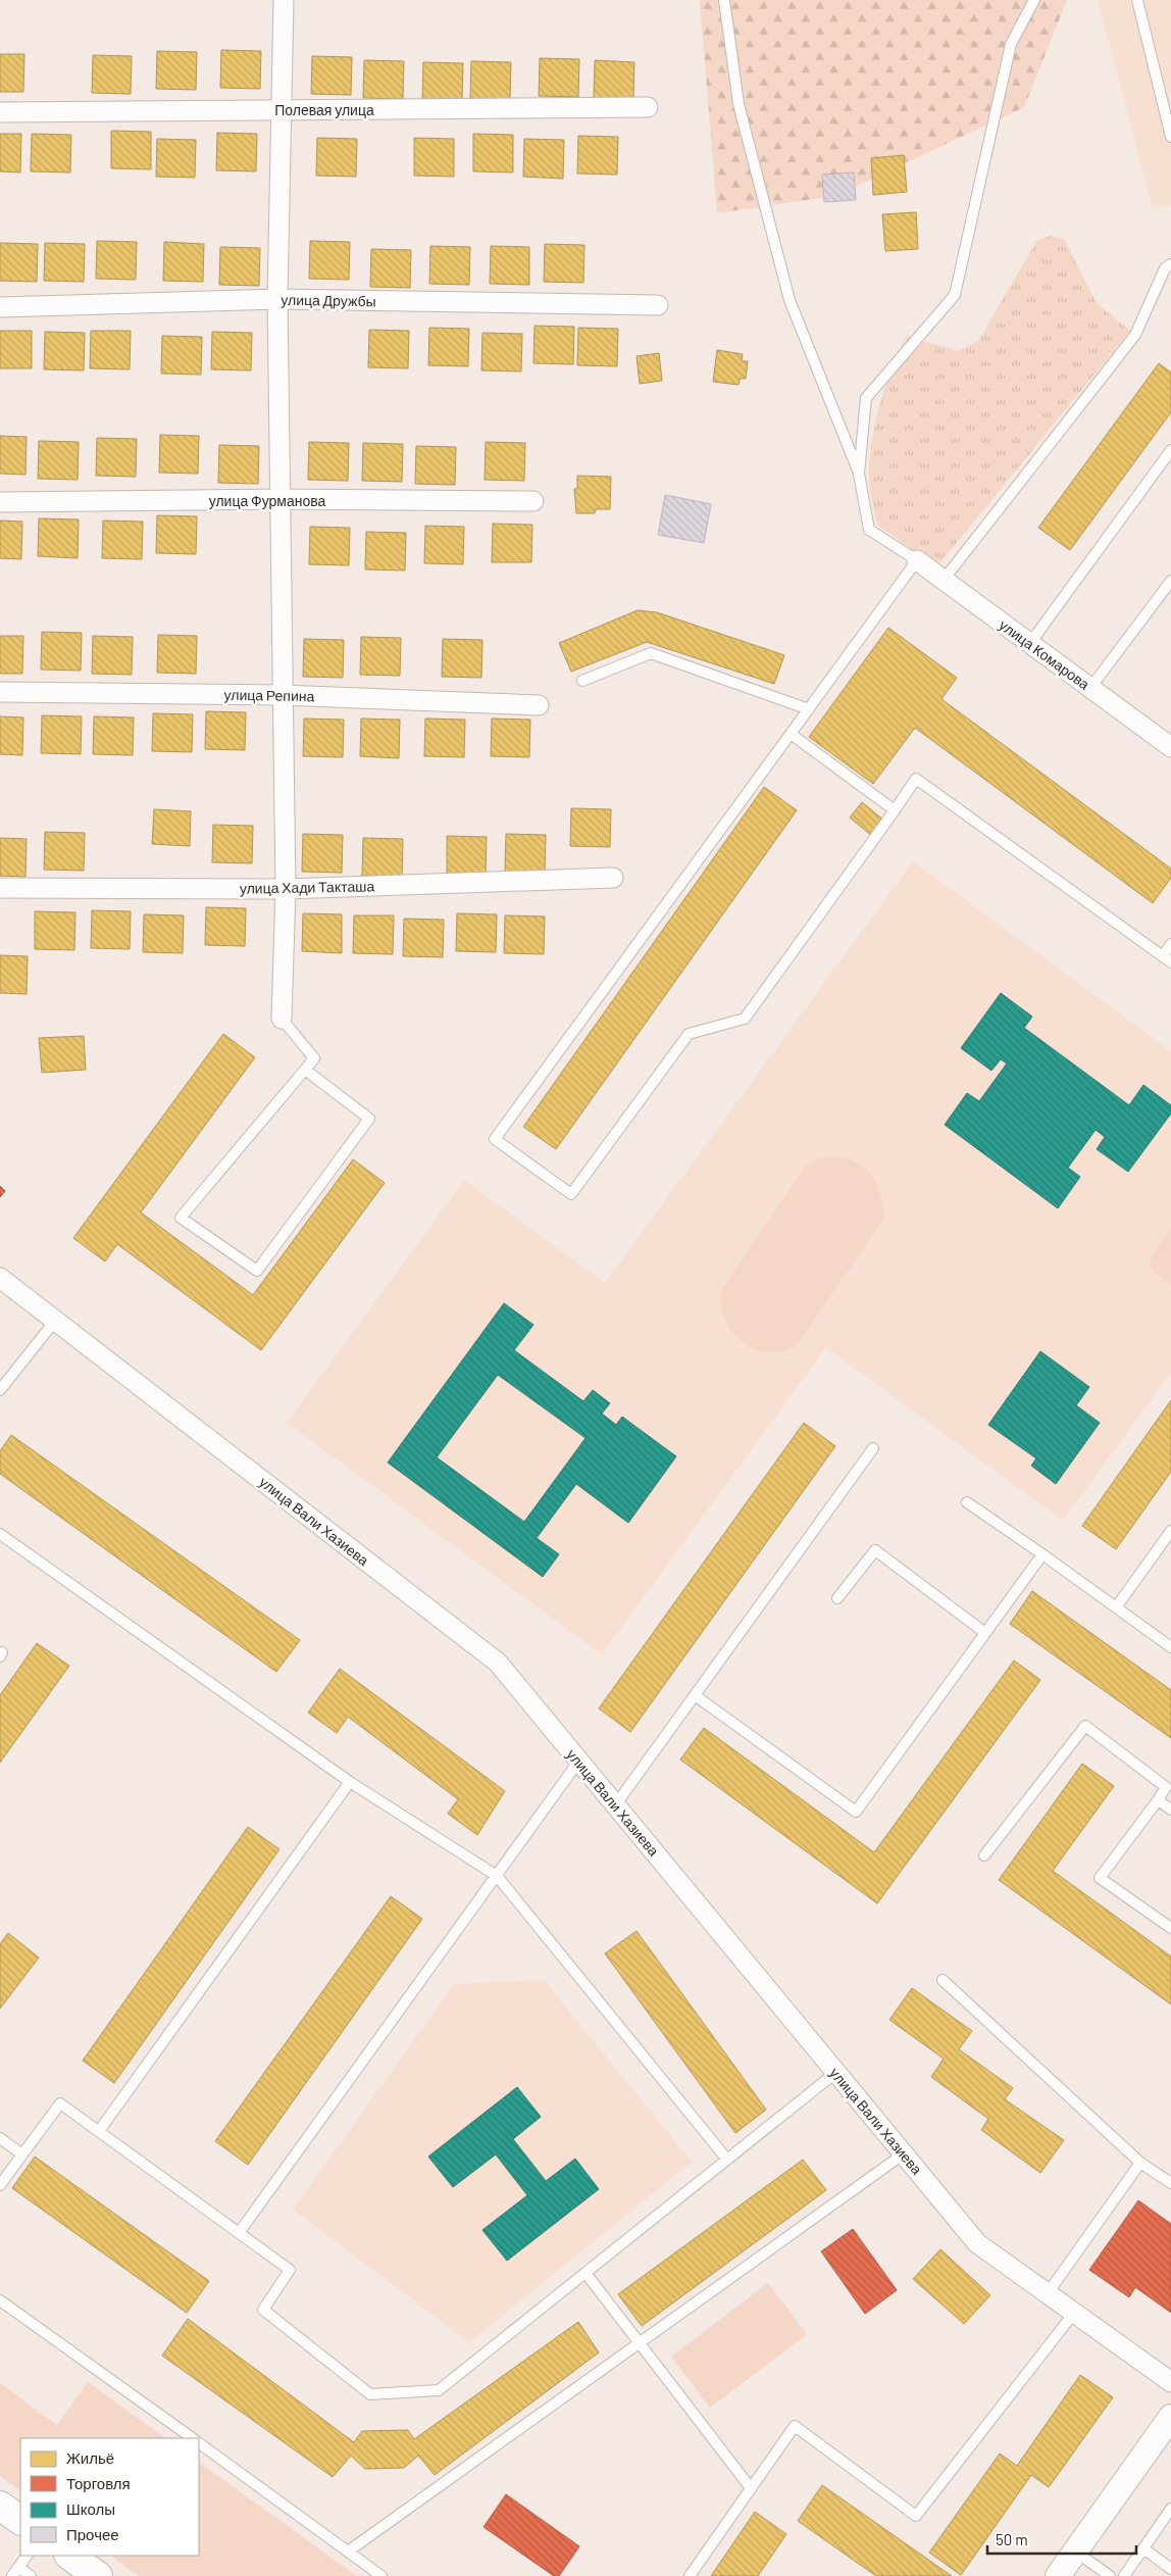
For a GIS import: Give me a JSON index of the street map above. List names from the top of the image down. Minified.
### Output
{"streets":{"street":["Полевая улица","улица Дружбы","улица Фурманова","улица Комарова","улица Репина","улица Хади Такташа","улица Вали Хазиева"]},"legend":["Жильё","Торговля","Школы","Прочее"],"scale_bar":"50 m"}
